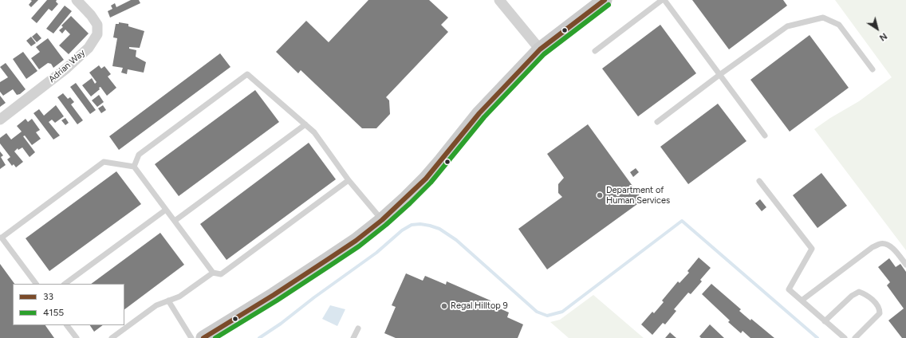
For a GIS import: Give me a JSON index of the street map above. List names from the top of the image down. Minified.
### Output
{"streets":{"street":["Adrian Way"]},"places":["Department of Human Services","Regal Hilltop 9"],"lines":["transit line 33","transit line 4155"],"legend":["33","4155"],"north":"bottom right"}
